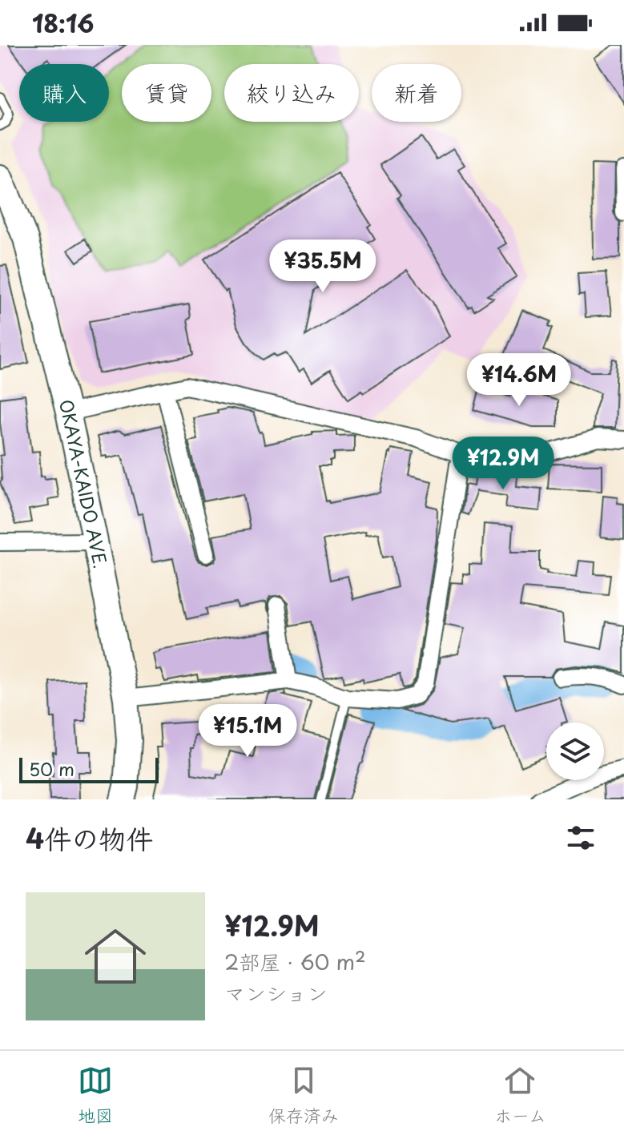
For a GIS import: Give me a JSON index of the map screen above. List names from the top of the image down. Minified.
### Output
{"streets":{"main road":["OKAYA-KAIDO AVE."]},"scale_bar":"50 m","page":{"status":"18:16","chip":["購入","賃貸","絞り込み","新着"],"price":["¥35.5M","¥14.6M","¥12.9M","¥15.1M"],"scale":"50 m","heading":"4件の物件","list":[{"name":"¥12.9M","note":"2部屋 · 60 m² · マンション"}],"tabs":["地図","保存済み","ホーム"]}}
